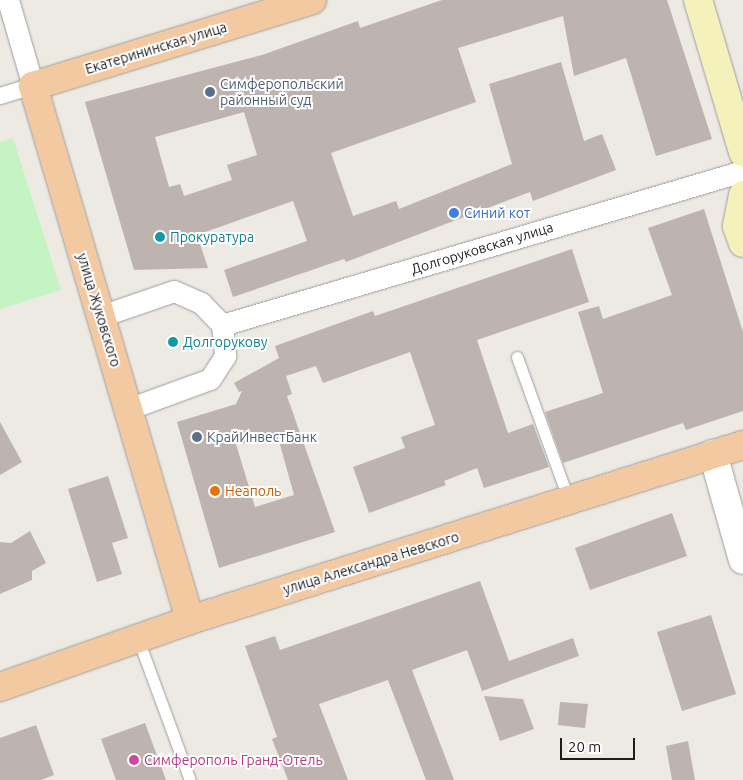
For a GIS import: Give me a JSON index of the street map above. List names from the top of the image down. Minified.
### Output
{"streets":{"main road":["Екатерининская улица","улица Жуковского","улица Александра Невского"],"street":["Долгоруковская улица"]},"crossings":[["Екатерининская улица","улица Жуковского"],["улица Жуковского","улица Александра Невского"]],"places":["Симферопольский районный суд","Синий кот","Прокуратура","Долгорукову","КрайИнвестБанк","Неаполь","Симферополь Гранд-Отель"],"scale_bar":"20 m"}
